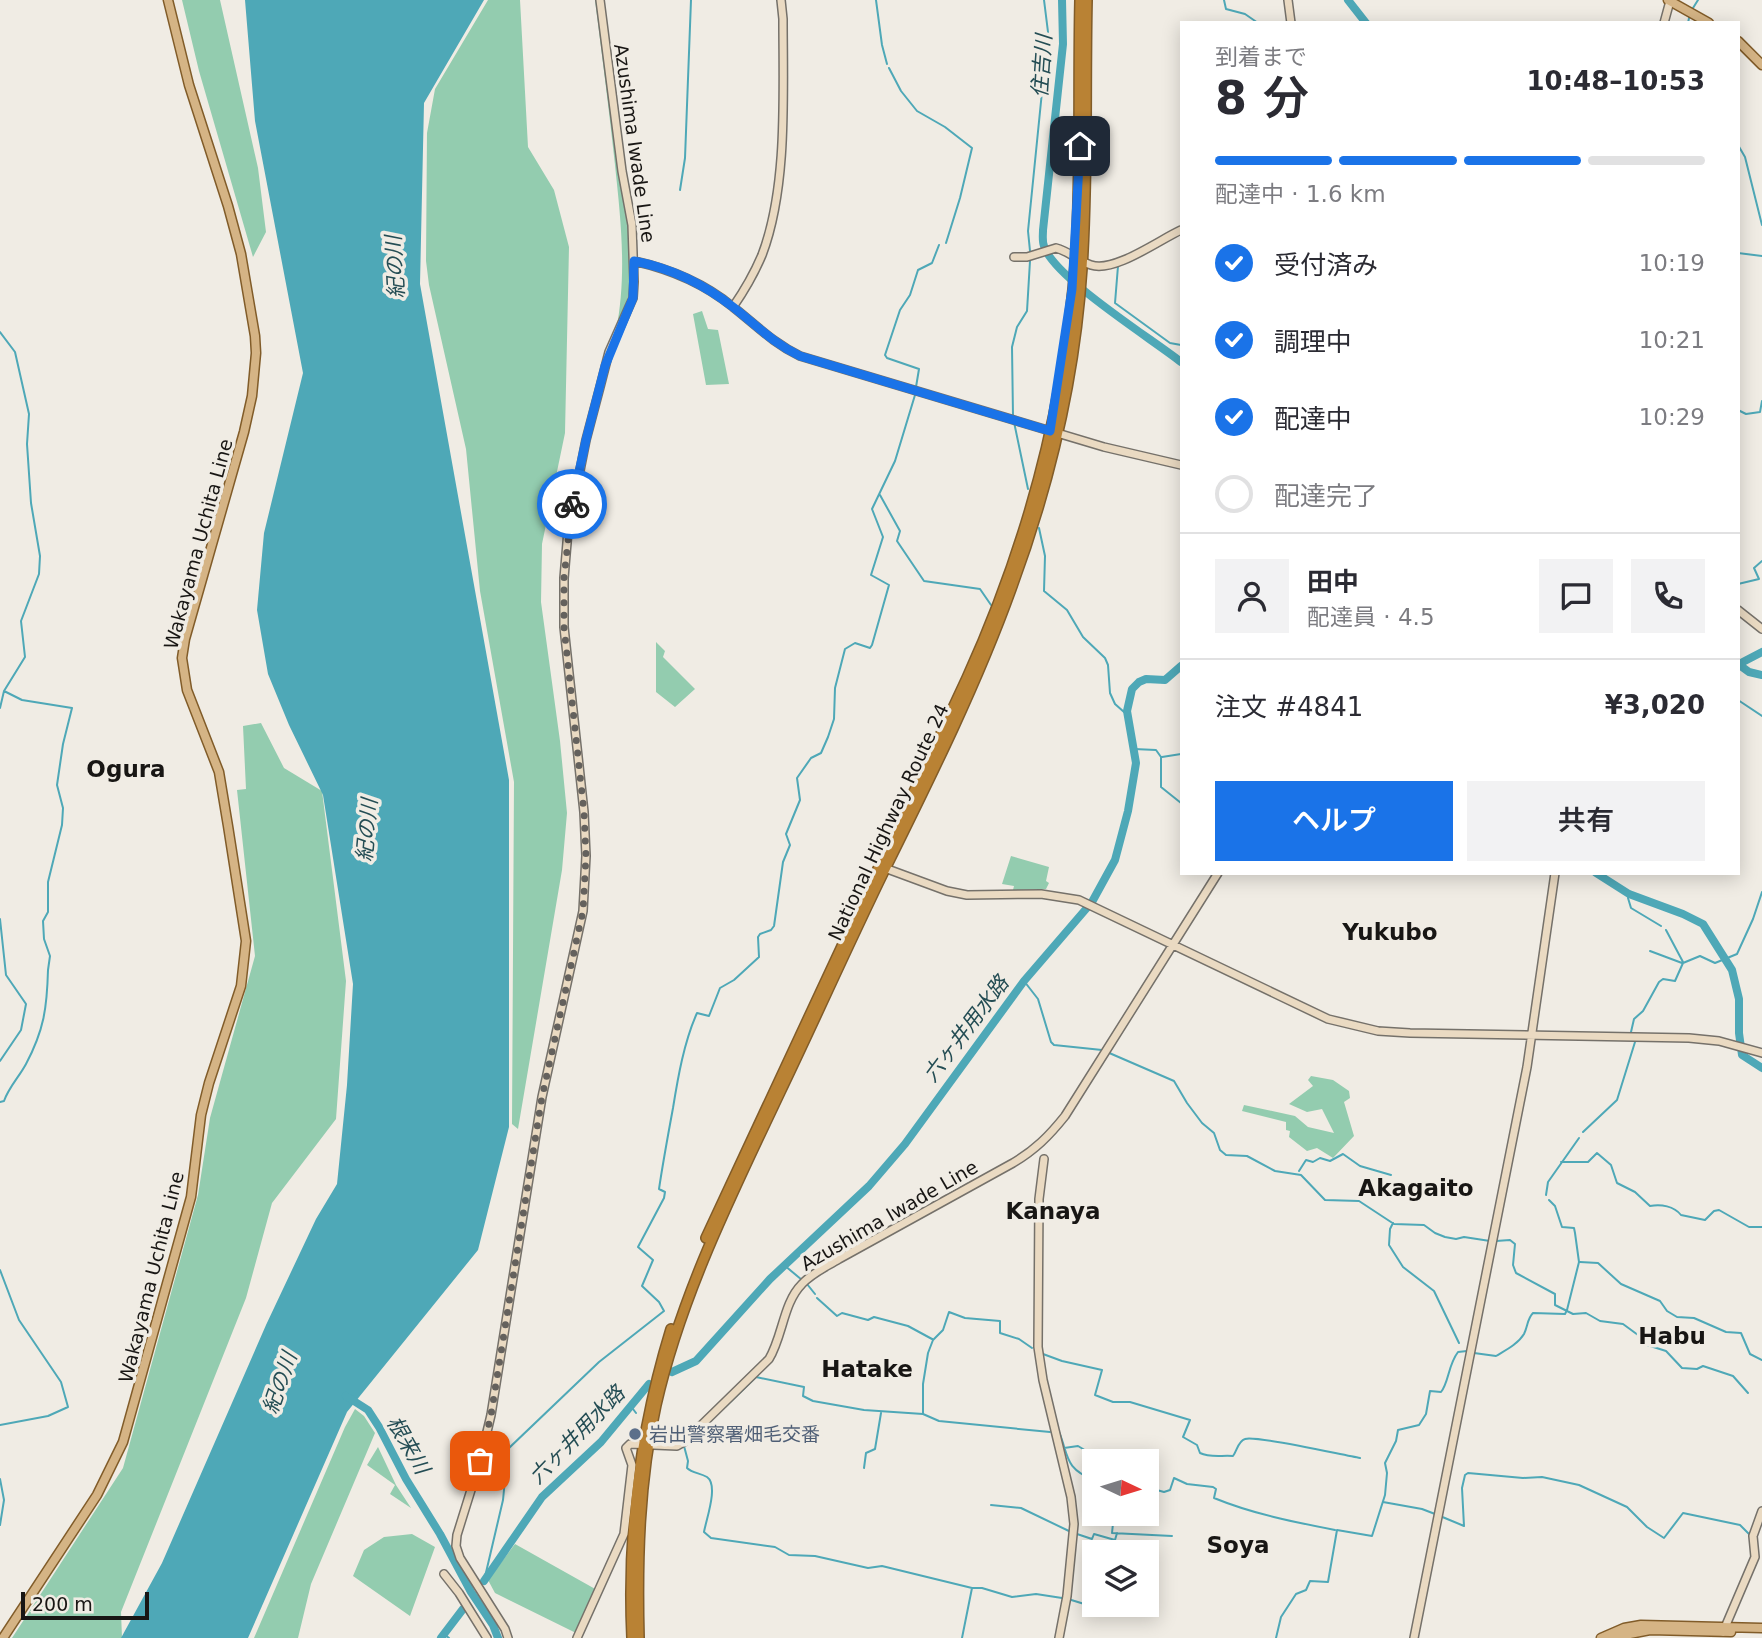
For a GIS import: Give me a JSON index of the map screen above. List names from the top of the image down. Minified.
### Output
{"streets":{"highway":["National Highway Route 24"],"main road":["Wakayama Uchita Line"],"street":["Azushima Iwade Line"]},"crossings":[["Azushima Iwade Line","National Highway Route 24"]],"districts":["Ogura","Yukubo","Akagaito","Kanaya","Habu","Hatake","Soya"],"water":["住吉川","紀の川","六ヶ井用水路","根来川"],"places":["岩出警察署畑毛交番"],"scale_bar":"200 m","north":"right","page":{"heading":["8 分","到着まで","10:48–10:53"],"panel":["田中","配達員 · 4.5","注文 #4841","¥3,020"],"bar":"配達中 · 1.6 km","list":[["受付済み","10:19"],["調理中","10:21"],["配達中","10:29"],"配達完了"],"buttons":["ヘルプ","共有"],"scale":"200 m"}}
